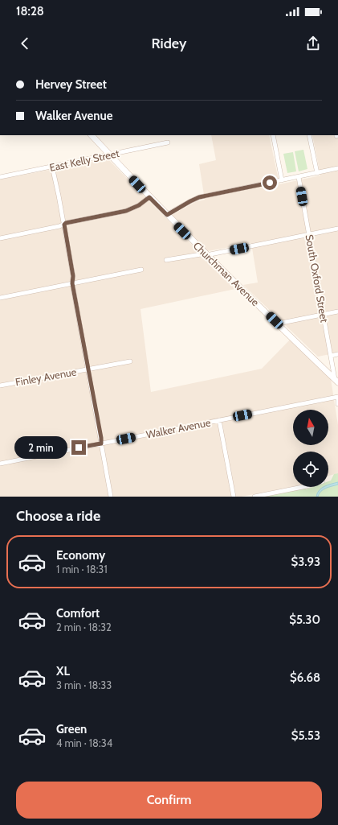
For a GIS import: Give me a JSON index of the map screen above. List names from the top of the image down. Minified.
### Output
{"streets":{"main road":["Churchman Avenue"],"street":["East Kelly Street","South Oxford Street","Finley Avenue","Walker Avenue"]},"crossings":[["East Kelly Street","Churchman Avenue"],["Churchman Avenue","South Oxford Street"]],"north":"top","page":{"status":"18:28","header":"Ridey","banner":["Hervey Street","Walker Avenue"],"bubble":"2 min","heading":"Choose a ride","list":[{"name":"Economy","note":"1 min · 18:31","value":"$3.93"},{"name":"Comfort","note":"2 min · 18:32","value":"$5.30"},{"name":"XL","note":"3 min · 18:33","value":"$6.68"},{"name":"Green","note":"4 min · 18:34","value":"$5.53"}],"buttons":"Confirm"}}
